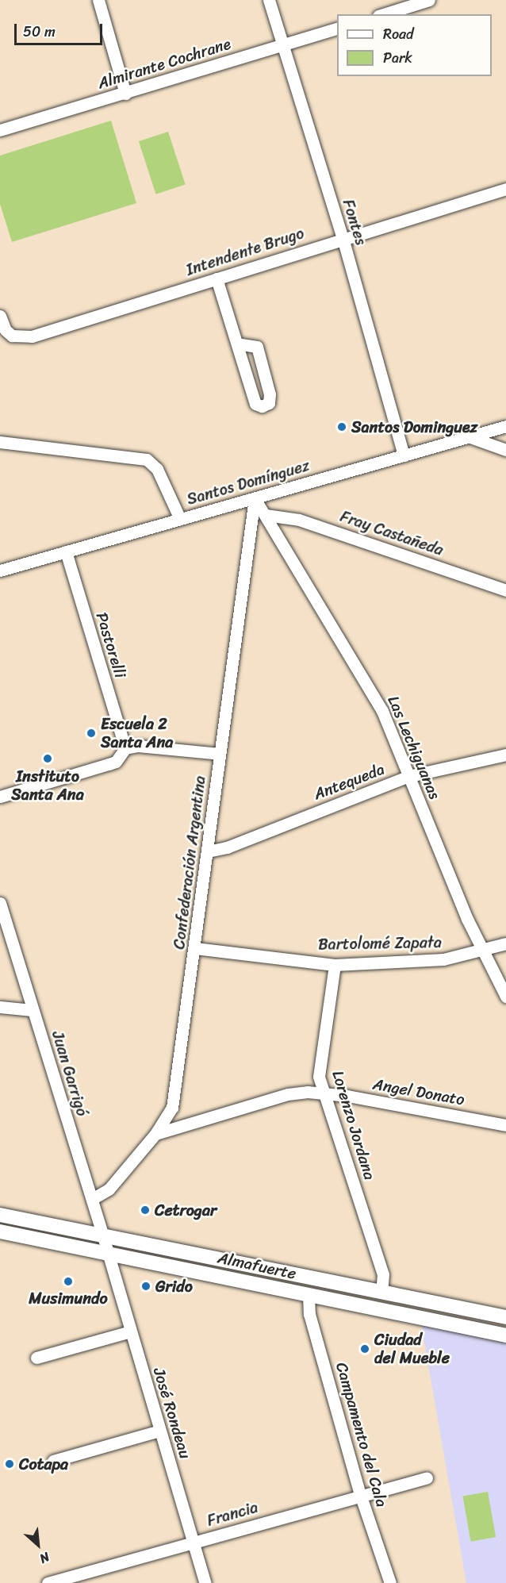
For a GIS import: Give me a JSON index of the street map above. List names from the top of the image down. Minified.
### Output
{"streets":{"main road":["Almafuerte"],"street":["Almirante Cochrane","Fontes","Intendente Brugo","Santos Domínguez","Fray Castañeda","Pastorelli","Las Lechiguanas","Antequeda","Confederación Argentina","Bartolomé Zapata","Juan Garrigó","Angel Donato","Lorenzo Jordana","José Rondeau","Campamento del Cala","Francia"]},"crossings":[["Almirante Cochrane","Fontes"],["Fontes","Intendente Brugo"],["Fontes","Santos Domínguez"],["Santos Domínguez","Pastorelli"],["Santos Domínguez","Las Lechiguanas"],["Santos Domínguez","Confederación Argentina"],["Fray Castañeda","Las Lechiguanas"],["Las Lechiguanas","Antequeda"],["Las Lechiguanas","Confederación Argentina"],["Las Lechiguanas","Bartolomé Zapata"],["Antequeda","Confederación Argentina"],["Confederación Argentina","Bartolomé Zapata"],["Confederación Argentina","Juan Garrigó"],["Confederación Argentina","Angel Donato"],["Bartolomé Zapata","Lorenzo Jordana"],["Juan Garrigó","Almafuerte"],["Juan Garrigó","José Rondeau"],["Angel Donato","Lorenzo Jordana"],["Lorenzo Jordana","Almafuerte"],["Almafuerte","José Rondeau"],["Almafuerte","Campamento del Cala"],["José Rondeau","Francia"],["Campamento del Cala","Francia"]],"places":["Santos Dominguez","Escuela 2 Santa Ana","Instituto Santa Ana","Cetrogar","Musimundo","Grido","Ciudad del Mueble","Cotapa"],"legend":["Road","Park"],"scale_bar":"50 m","north":"bottom right"}
